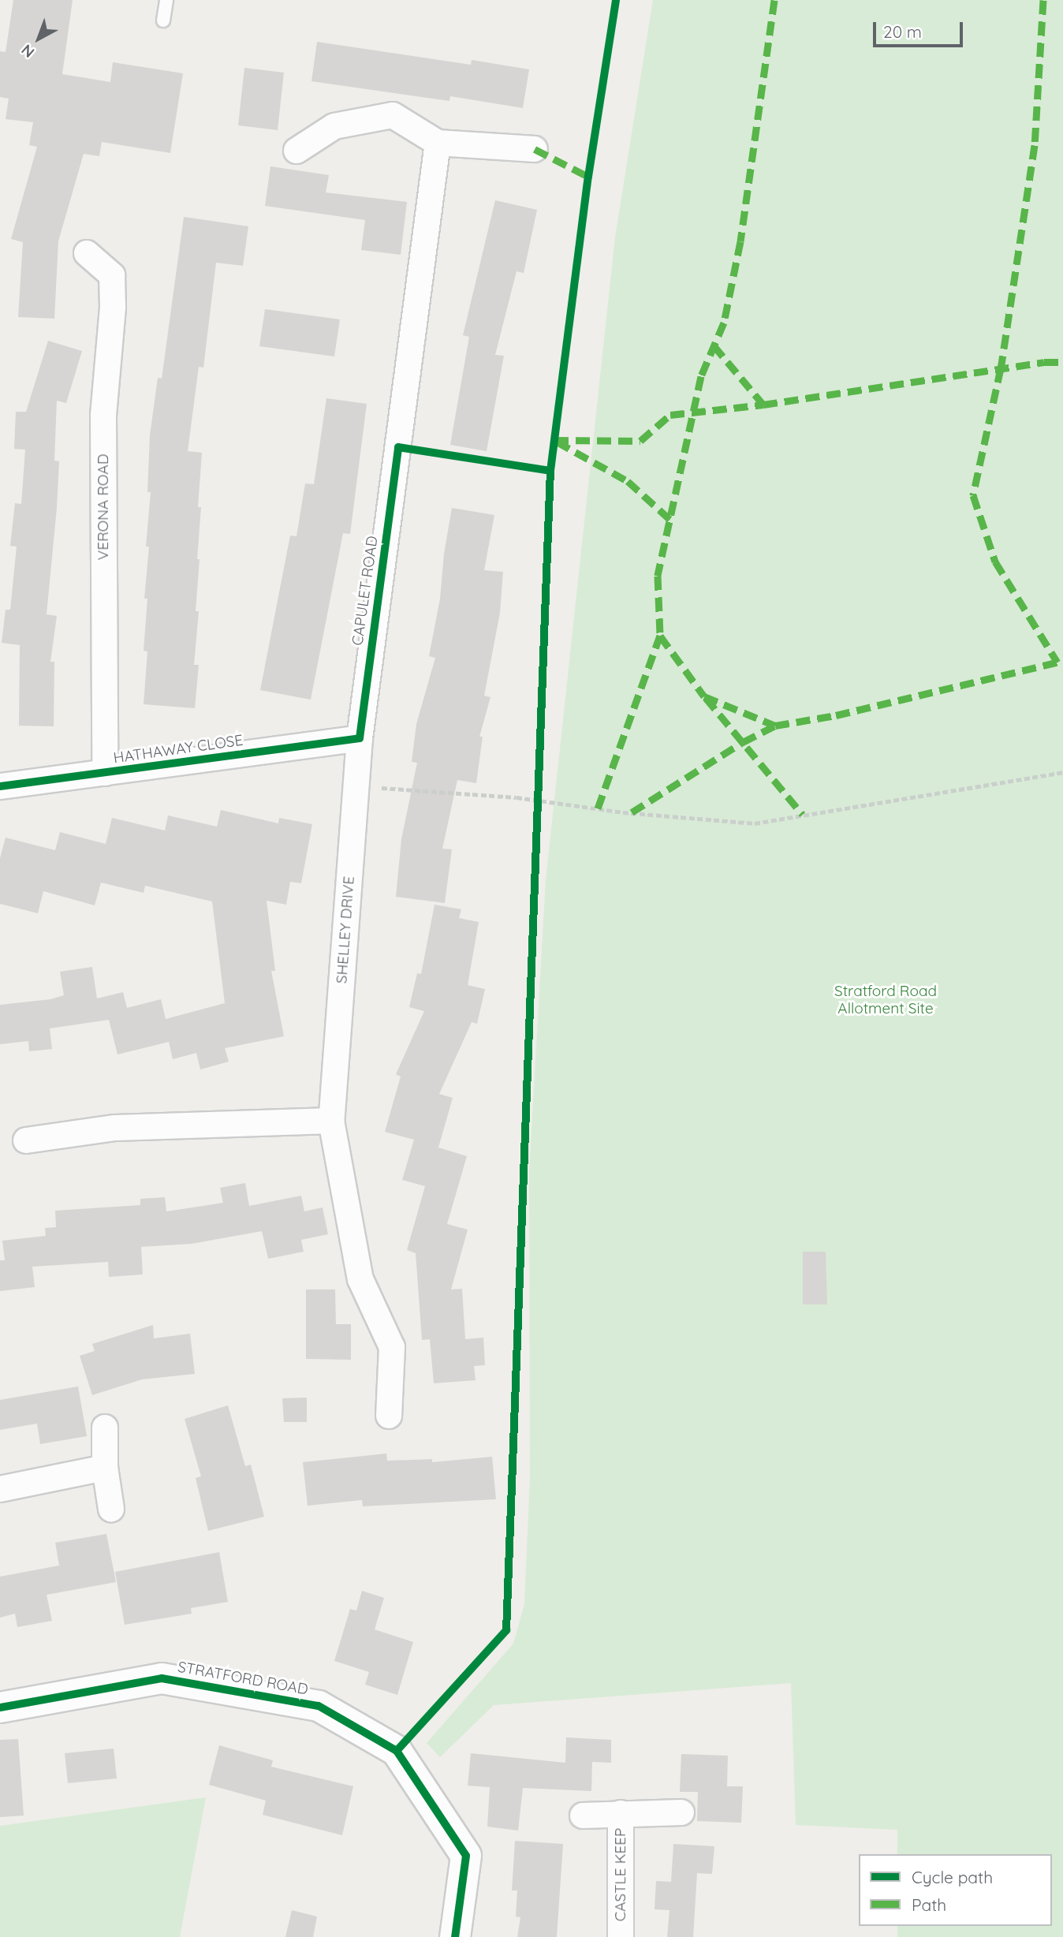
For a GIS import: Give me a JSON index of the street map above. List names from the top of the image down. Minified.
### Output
{"streets":{"street":["VERONA ROAD","CAPULET ROAD","HATHAWAY CLOSE","SHELLEY DRIVE","STRATFORD ROAD","CASTLE KEEP"]},"crossings":[["VERONA ROAD","HATHAWAY CLOSE"],["CAPULET ROAD","HATHAWAY CLOSE"],["CAPULET ROAD","SHELLEY DRIVE"],["HATHAWAY CLOSE","SHELLEY DRIVE"]],"parks":["Stratford Road Allotment Site"],"legend":["Cycle path","Path"],"scale_bar":"20 m","north":"bottom left"}
